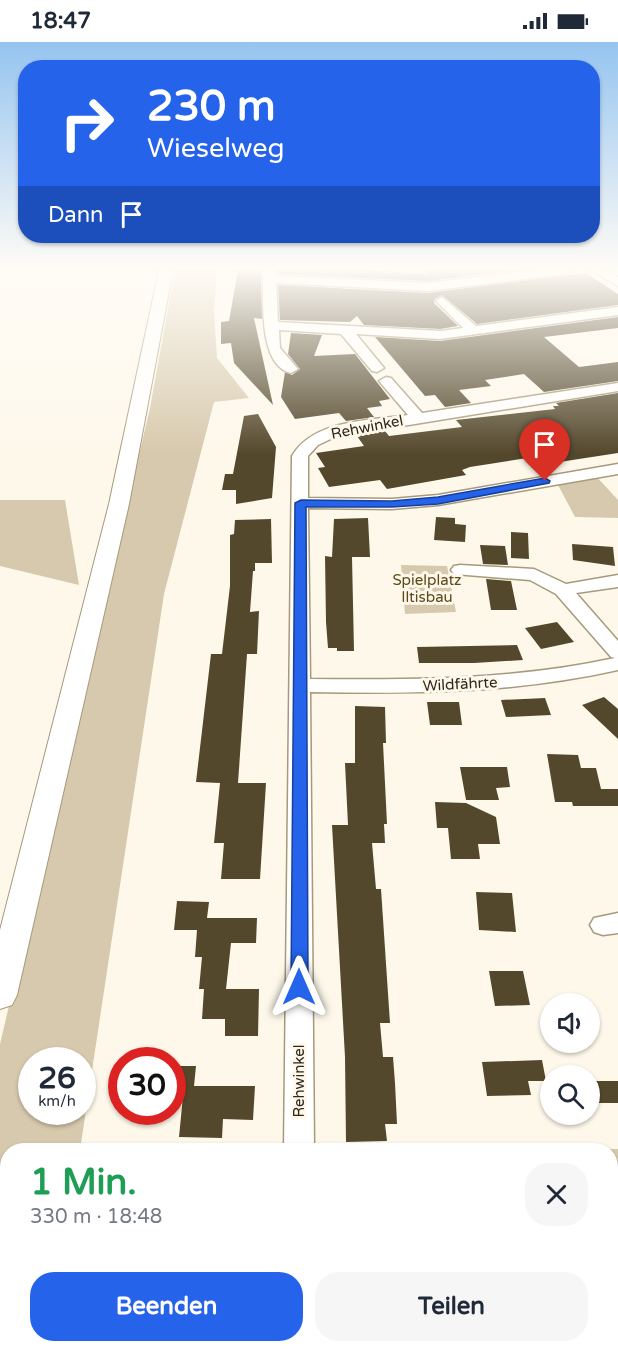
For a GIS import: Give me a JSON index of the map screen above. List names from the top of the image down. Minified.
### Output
{"streets":{"street":["Rehwinkel","Wildfährte"]},"crossings":[["Rehwinkel","Wildfährte"]],"parks":["Spielplatz Iltisbau"],"page":{"status":"18:47","turn":["230 m","Wieselweg"],"then":"Dann","speed":"26 km/h","limit":"30","heading":["1 Min.","330 m · 18:48"],"buttons":["Beenden","Teilen"]}}
